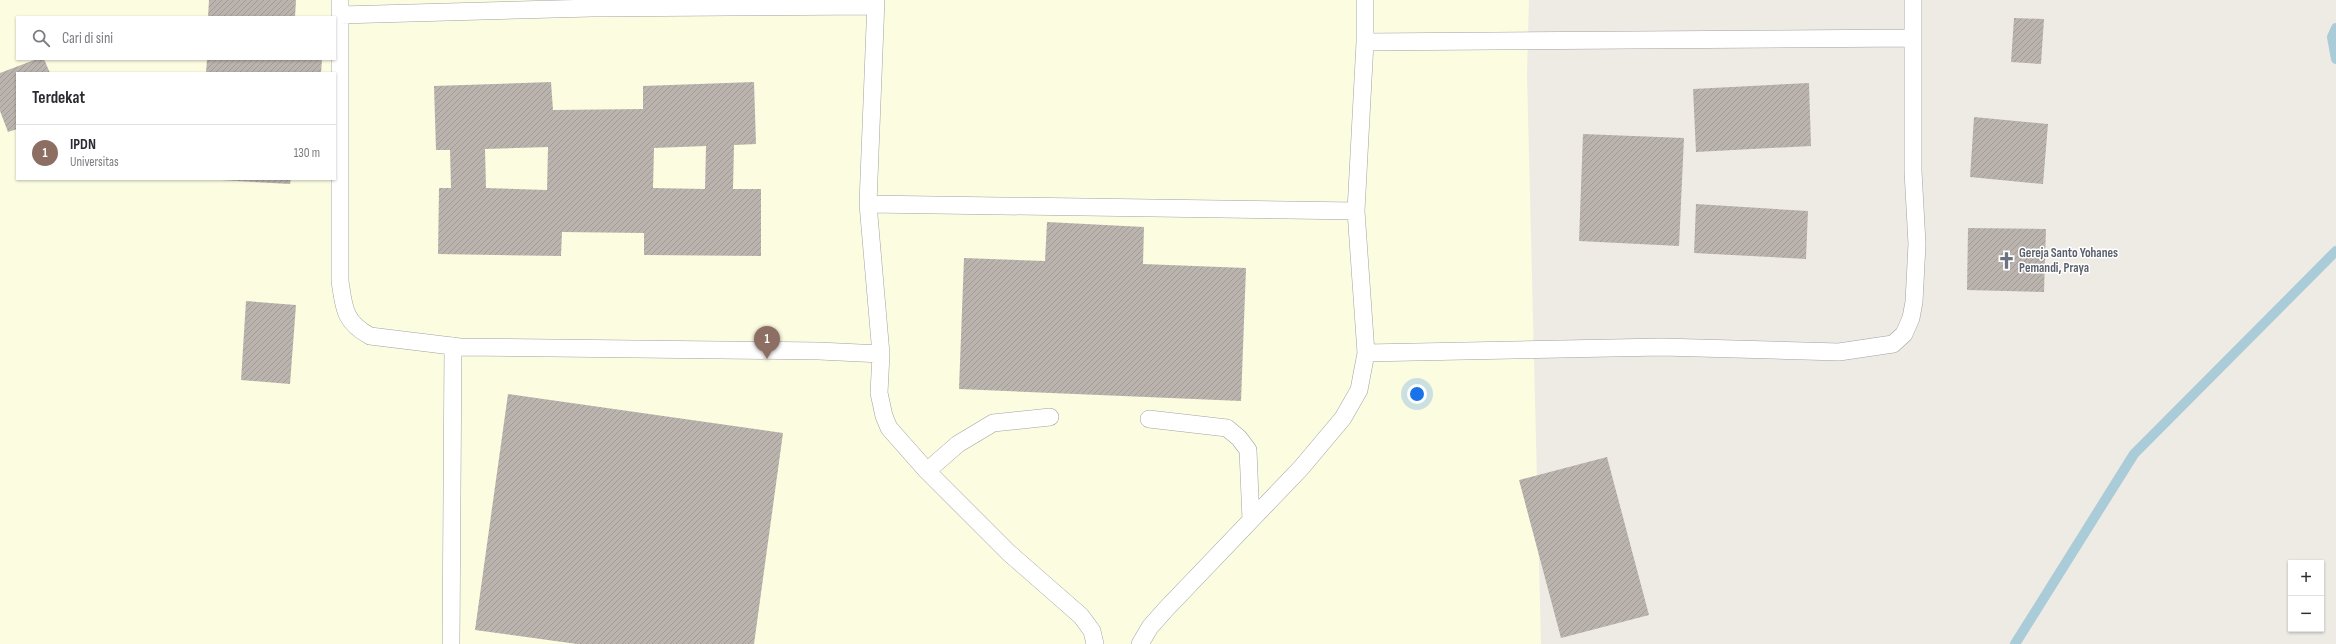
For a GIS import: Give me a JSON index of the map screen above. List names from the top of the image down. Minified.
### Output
{"places":{"church":["Gereja Santo Yohanes Pemandi, Praya"]},"page":{"search":"Cari di sini","heading":"Terdekat","list":[{"mark":"1","name":"IPDN","note":"Universitas","value":"130 m"}],"pins":"1","map_buttons":["+","−"]}}
